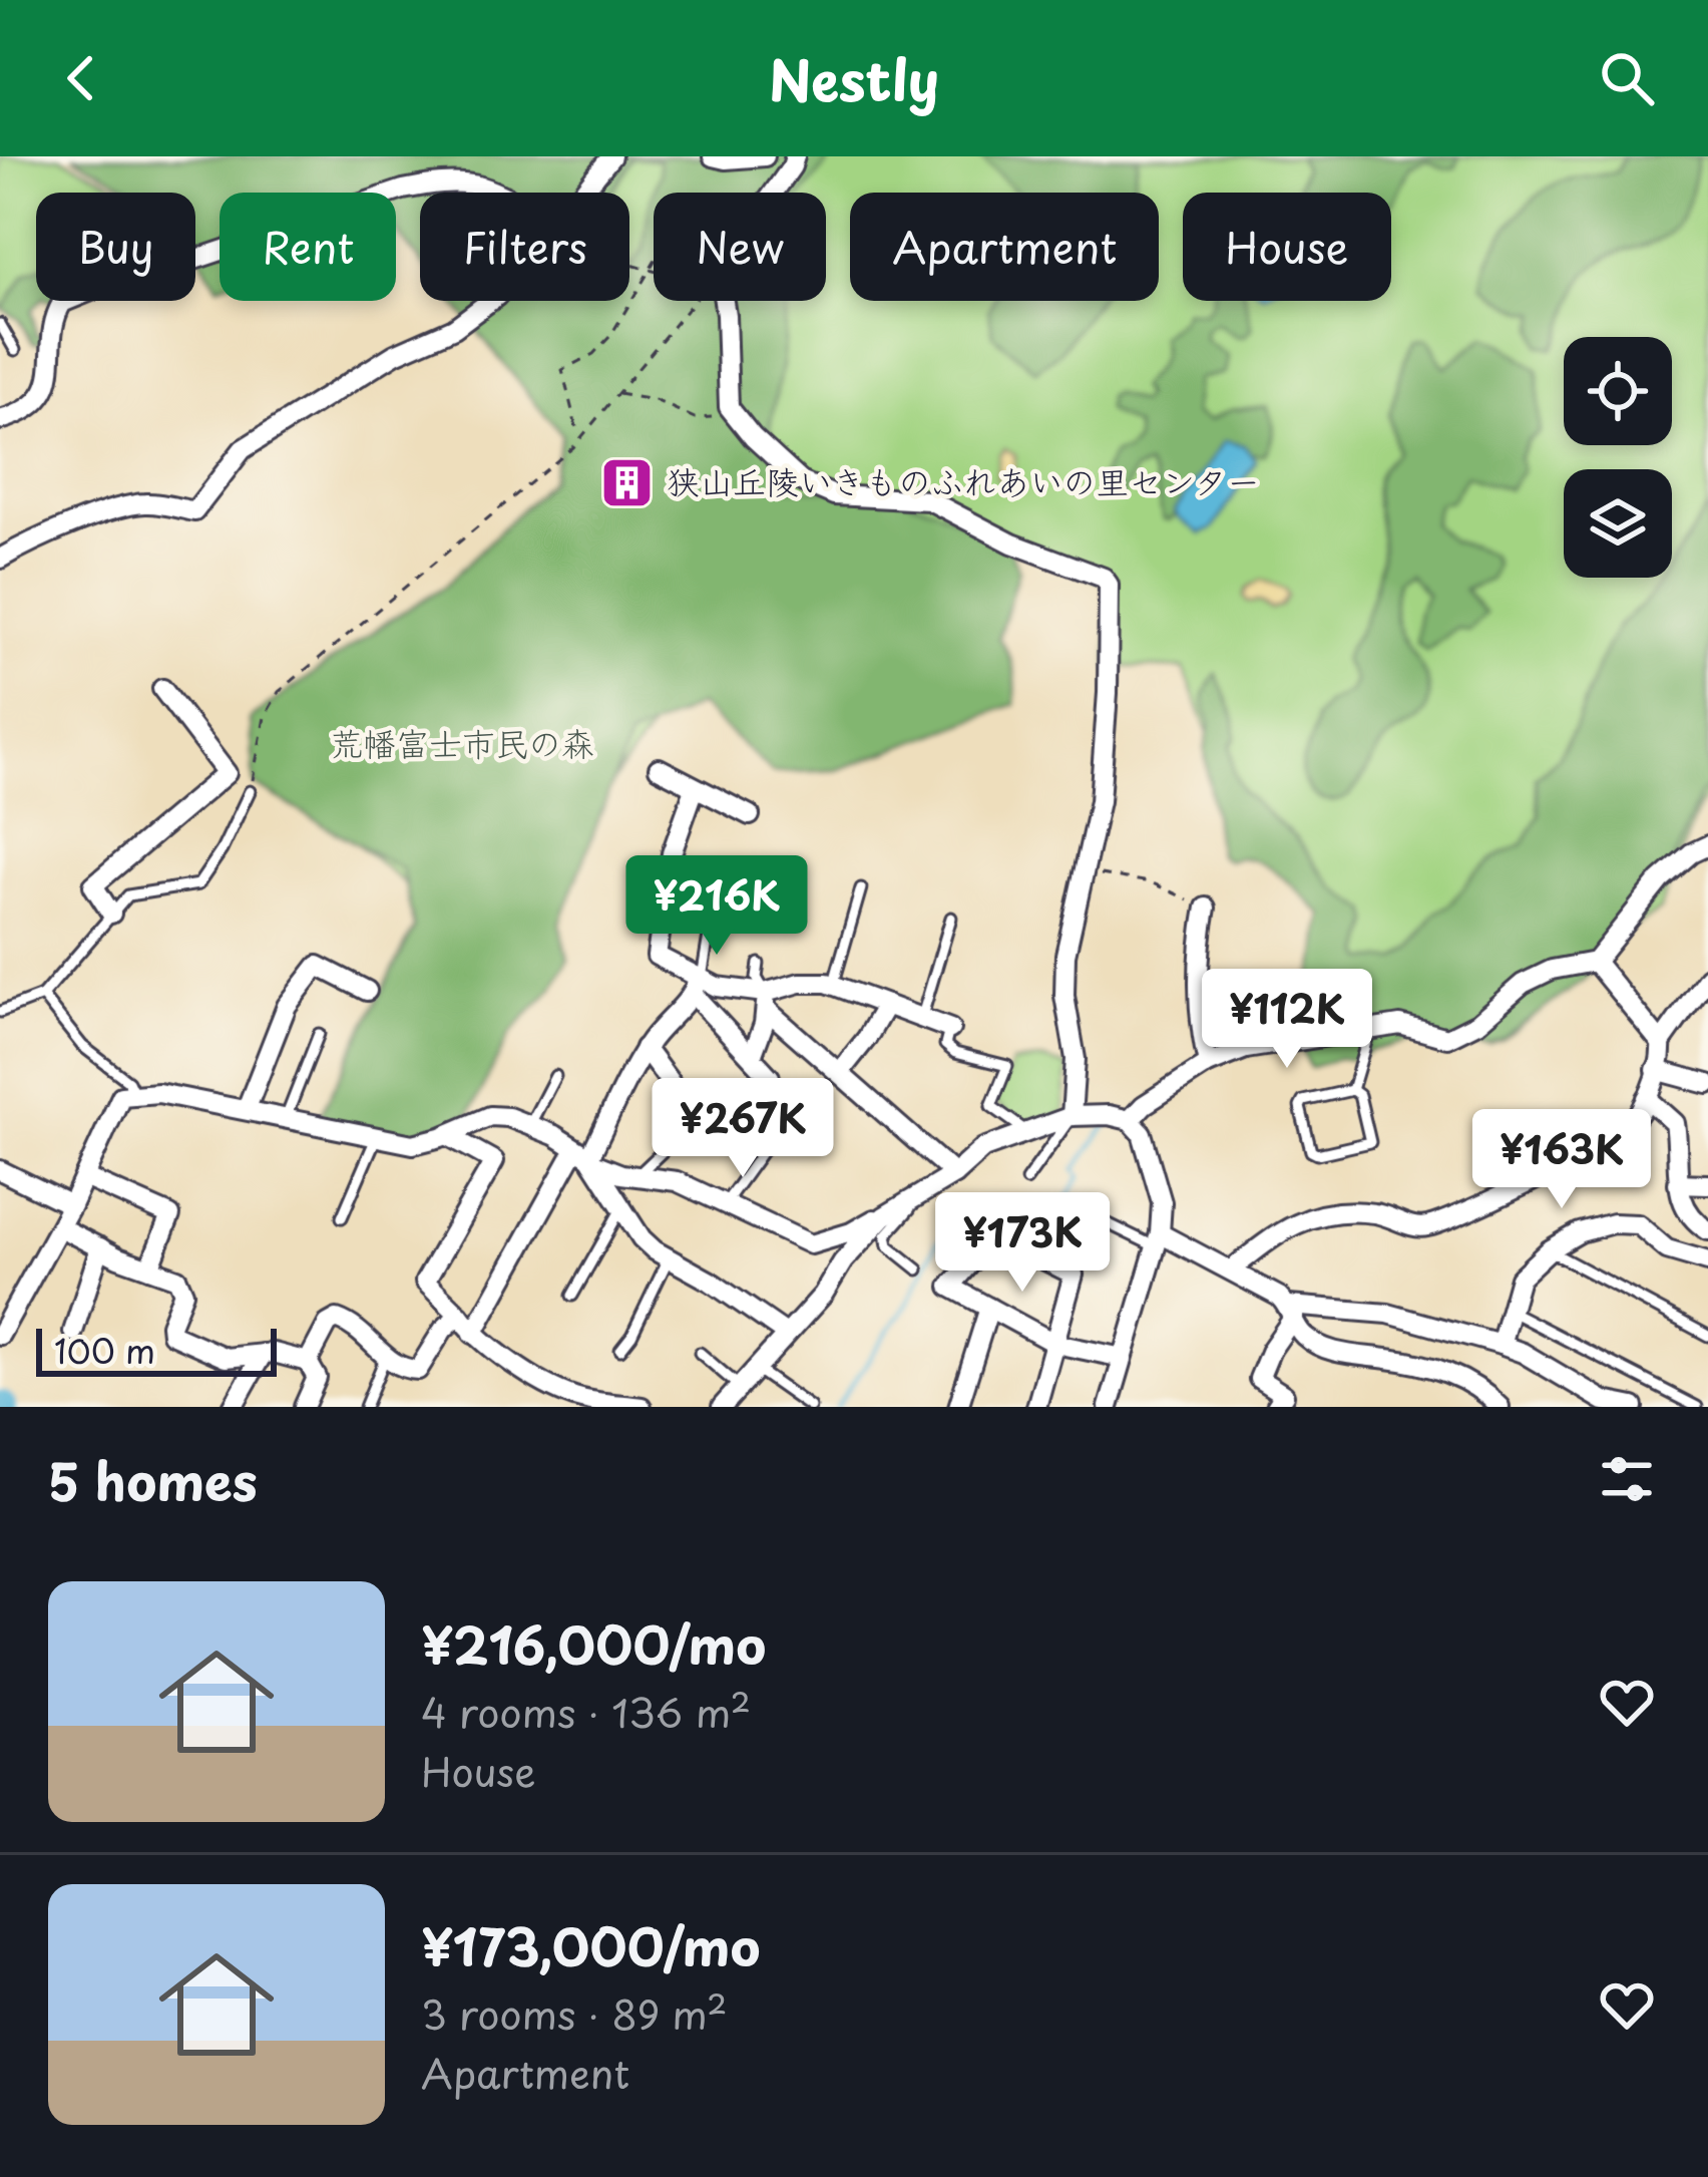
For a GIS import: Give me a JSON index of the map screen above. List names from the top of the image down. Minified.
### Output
{"parks":["荒幡富士市民の森"],"places":{"building":["狭山丘陵いきものふれあいの里センター"]},"scale_bar":"100 m","page":{"header":"Nestly","chip":["Buy","Rent","Filters","New","Apartment","House"],"price":["¥216K","¥112K","¥267K","¥163K","¥173K"],"scale":"100 m","heading":"5 homes","list":[{"name":"¥216,000/mo","note":"4 rooms · 136 m² · House"},{"name":"¥173,000/mo","note":"3 rooms · 89 m² · Apartment"}]}}
